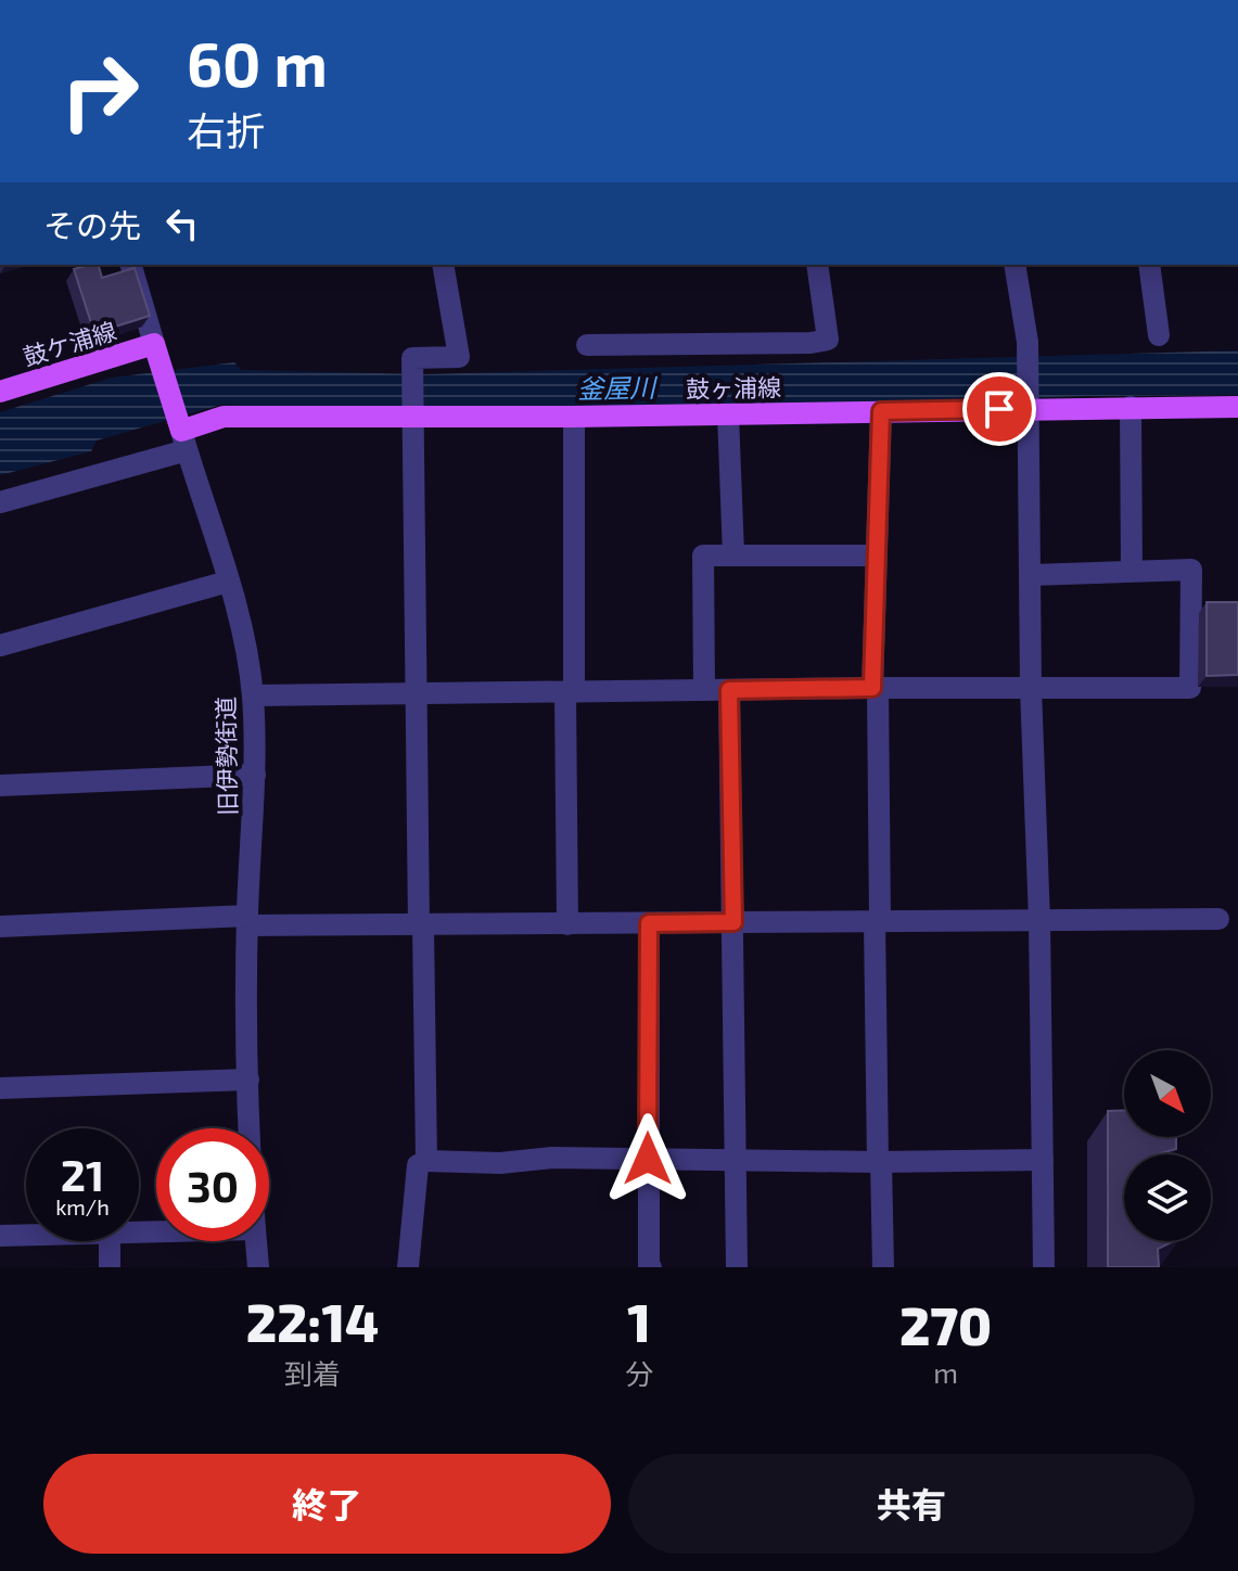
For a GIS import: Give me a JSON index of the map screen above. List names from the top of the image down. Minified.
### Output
{"streets":{"main road":["鼓ケ浦線","鼓ヶ浦線","旧伊勢街道"]},"crossings":[["鼓ケ浦線","旧伊勢街道"],["鼓ヶ浦線","旧伊勢街道"]],"water":["釜屋川"],"north":"bottom right","page":{"turn":["60 m","右折"],"then":"その先","speed":"21 km/h","limit":"30","eta":["22:14","到着","1","分","270","m"],"buttons":["終了","共有"]}}
